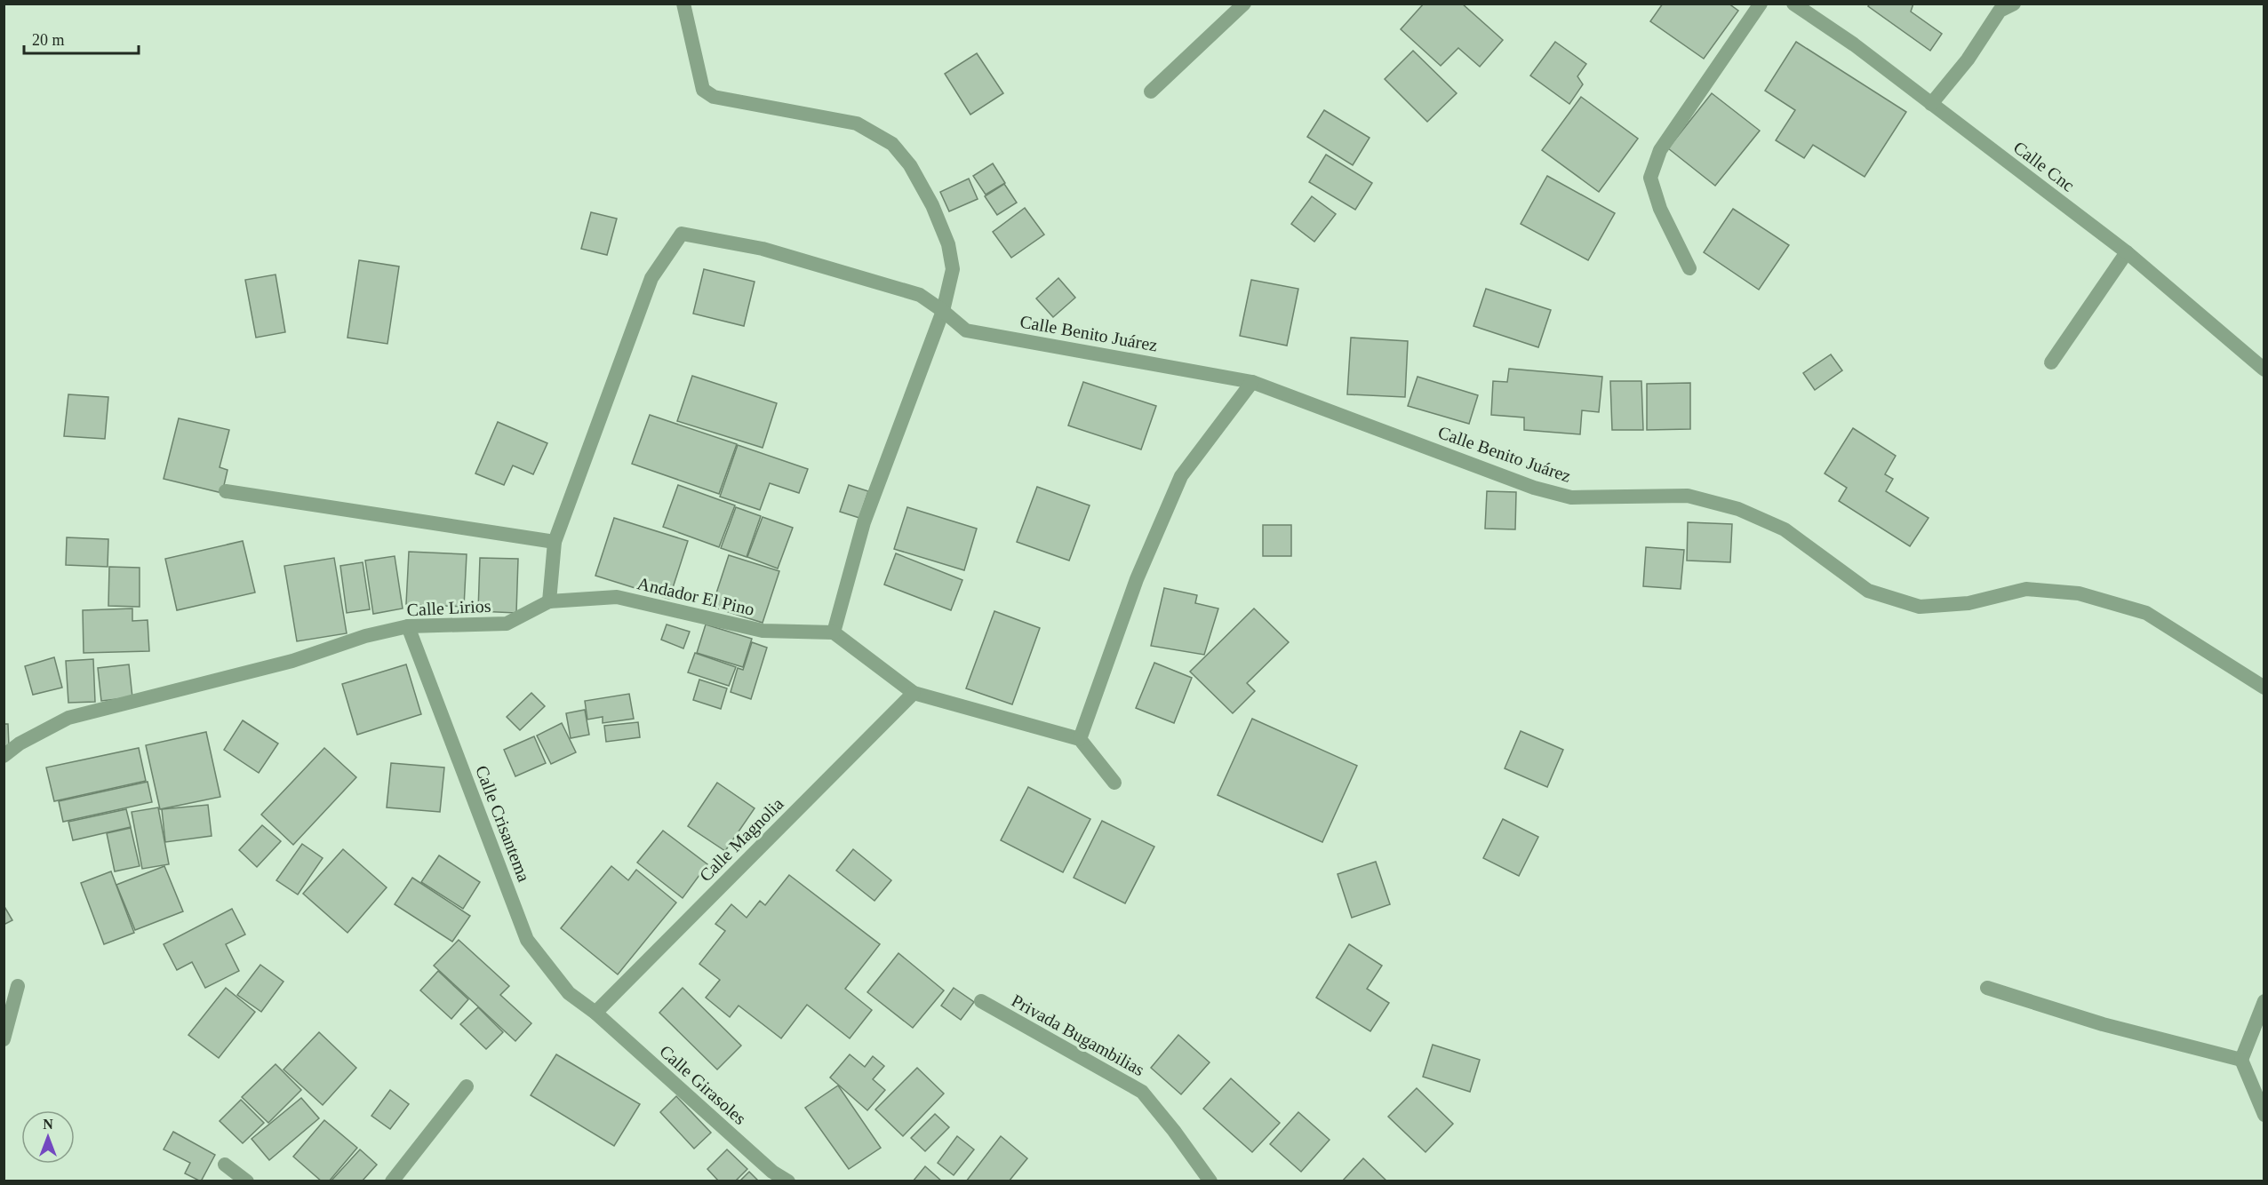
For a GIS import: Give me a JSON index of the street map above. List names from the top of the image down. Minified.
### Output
{"streets":{"street":["Calle Cnc","Calle Benito Juárez","Andador El Pino","Calle Lirios","Calle Crisantema","Calle Magnolia","Privada Bugambilias","Calle Girasoles"]},"crossings":[["Andador El Pino","Calle Lirios"],["Calle Lirios","Calle Crisantema"],["Calle Crisantema","Calle Magnolia"],["Calle Crisantema","Calle Girasoles"],["Calle Magnolia","Calle Girasoles"]],"scale_bar":"20 m","north":"top"}
